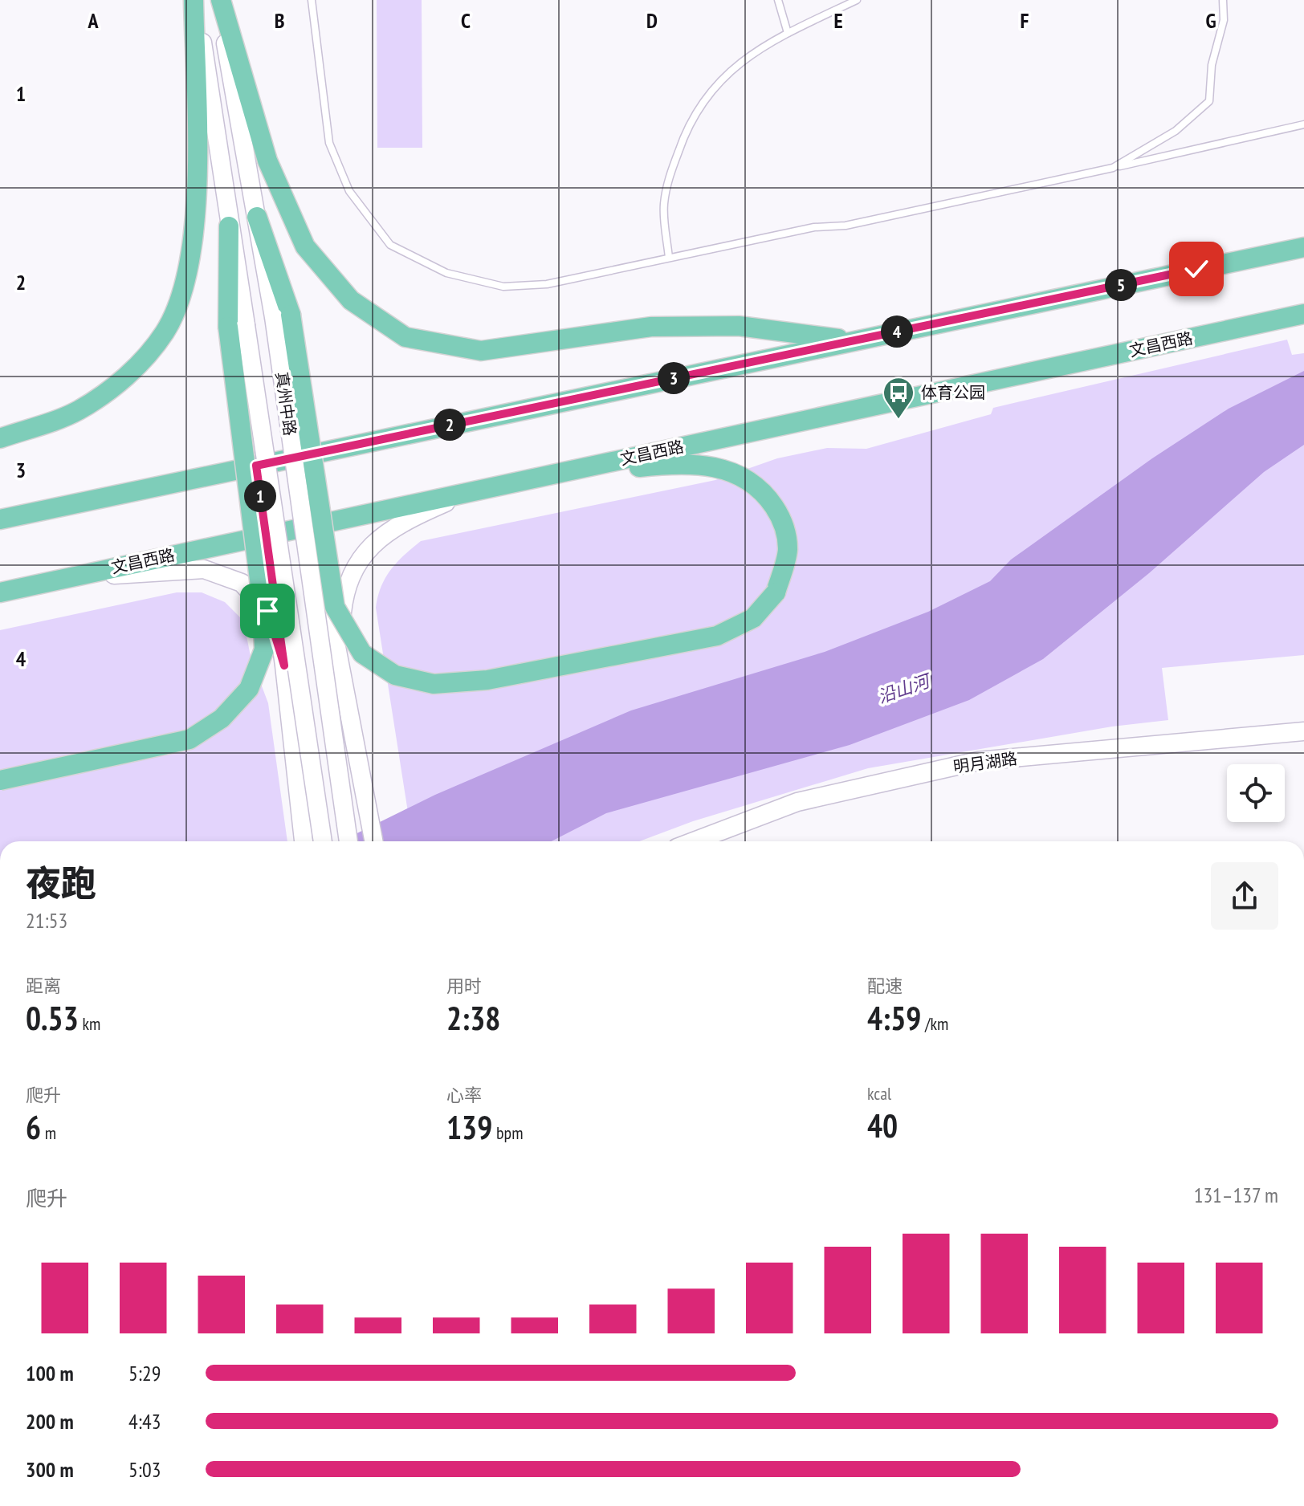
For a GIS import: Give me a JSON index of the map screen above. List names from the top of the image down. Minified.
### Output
{"streets":{"main road":["文昌西路"],"street":["真州中路","明月湖路"]},"crossings":[["文昌西路","真州中路"]],"water":["沿山河"],"places":{"bus stop":["体育公园"]},"page":{"pins":["5","4","3","2","1"],"heading":["夜跑","21:53"],"stats":[["距离","0.53 km"],["用时","2:38"],["配速","4:59 /km"],["爬升","6 m"],["心率","139 bpm"],["kcal","40"]],"chart":["爬升","131–137 m"],"list":[{"name":"100 m","note":"5:29"},{"name":"200 m","note":"4:43"},{"name":"300 m","note":"5:03"}]},"grid":{"columns":["A","B","C","D","E","F","G"],"rows":["1","2","3","4"]}}
